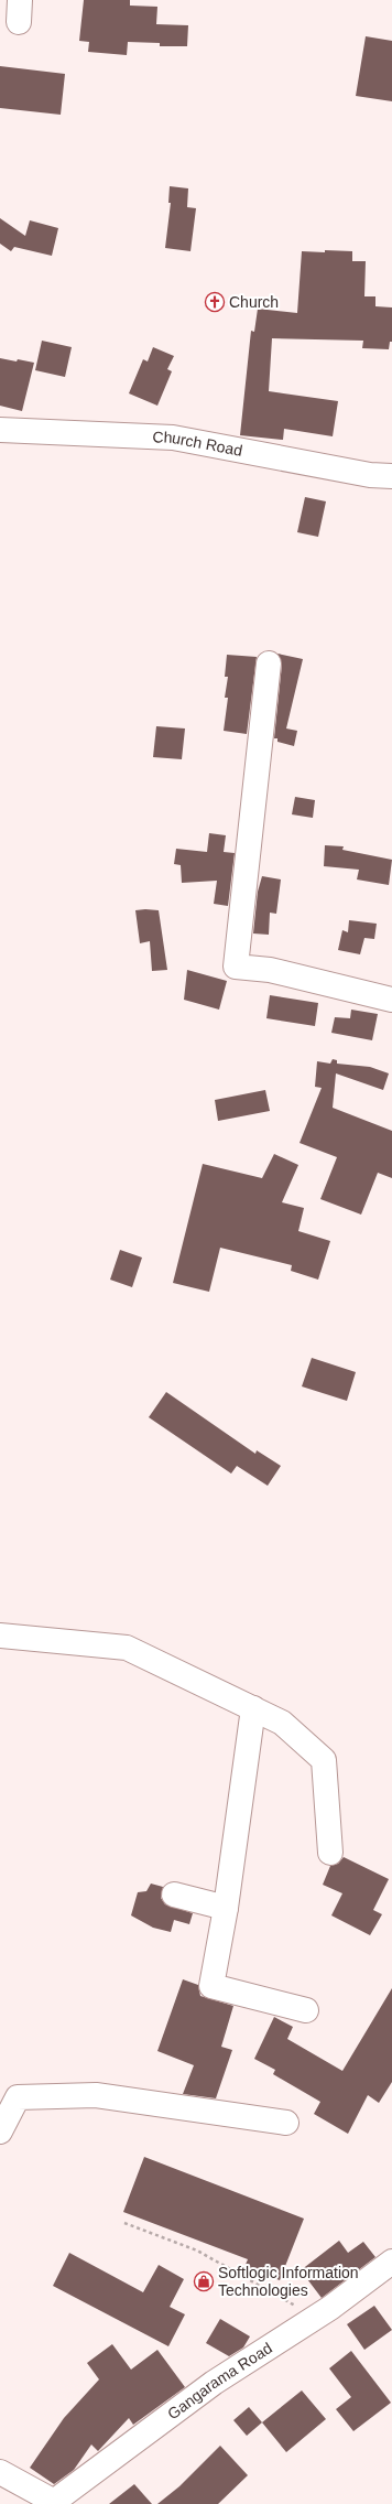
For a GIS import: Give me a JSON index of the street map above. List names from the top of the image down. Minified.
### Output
{"streets":{"street":["Church Road","Gangarama Road"]},"places":{"church":["Church"],"shop":["Softlogic Information Technologies"]}}
